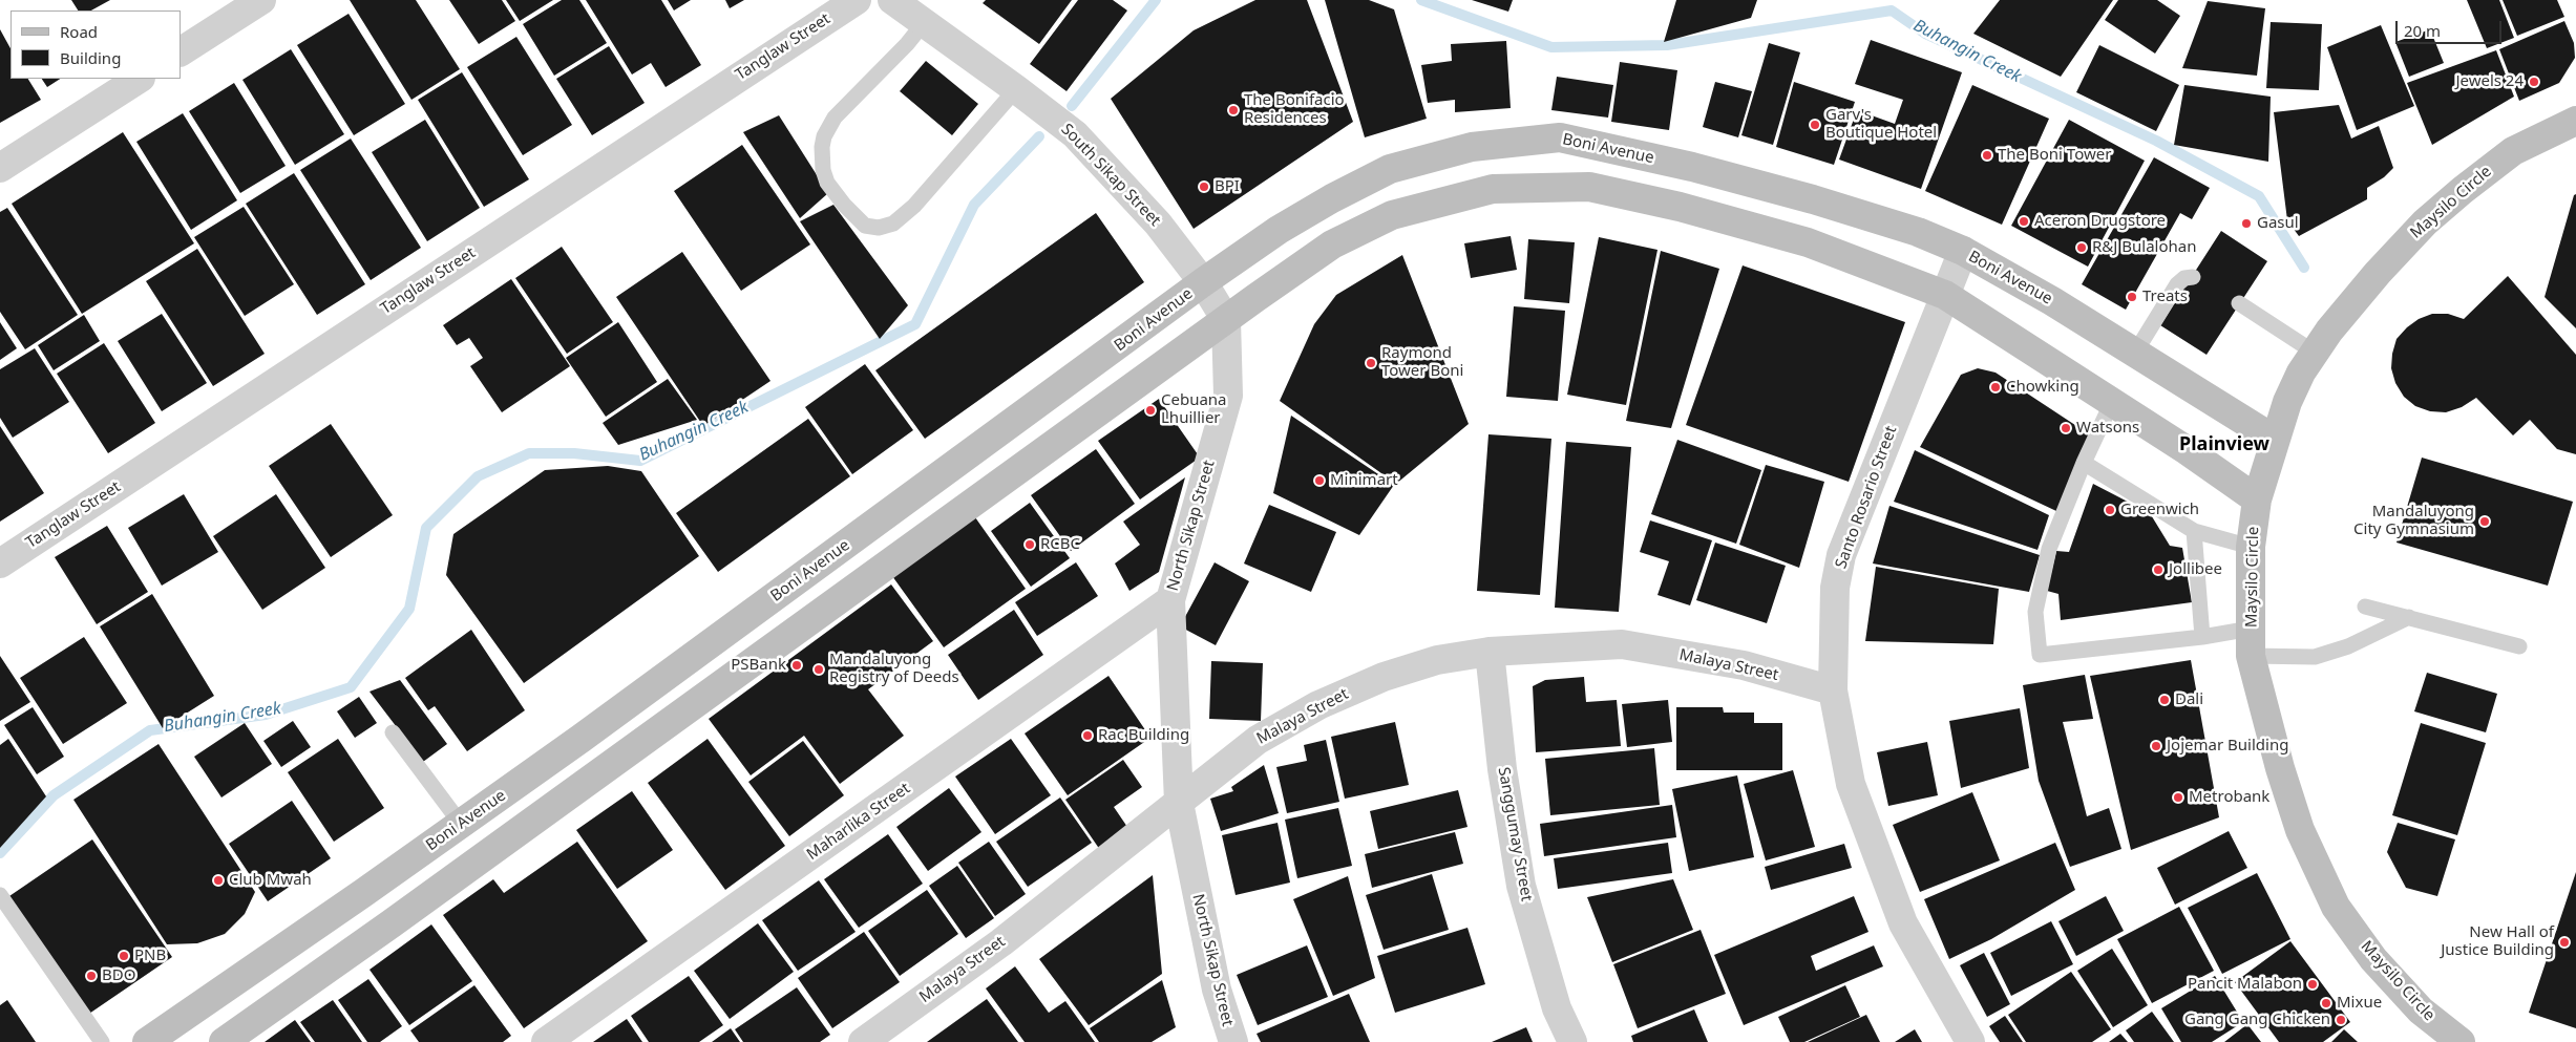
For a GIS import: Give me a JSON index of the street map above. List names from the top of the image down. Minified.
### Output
{"streets":{"main road":["Boni Avenue","Maysilo Circle"],"street":["Tanglaw Street","South Sikap Street","Santo Rosario Street","North Sikap Street","Malaya Street","Maharlika Street","Sanggumay Street"]},"crossings":[["Boni Avenue","South Sikap Street"],["Boni Avenue","Maysilo Circle"],["Boni Avenue","Santo Rosario Street"],["South Sikap Street","North Sikap Street"],["Santo Rosario Street","Malaya Street"],["North Sikap Street","Malaya Street"],["North Sikap Street","Maharlika Street"],["Malaya Street","Sanggumay Street"]],"districts":["Plainview"],"water":["Buhangin Creek"],"places":["Jewels 24","The Bonifacio Residences","Garv's Boutique Hotel","The Boni Tower","BPI","Aceron Drugstore","Gasul","R&J Bulalohan","Treats","Raymond Tower Boni","Chowking","Cebuana Lhuillier","Watsons","Minimart","Greenwich","Mandaluyong City Gymnasium","RCBC","Jollibee","PSBank","Mandaluyong Registry of Deeds","Dali","Rac Building","Jojemar Building","Metrobank","Club Mwah","New Hall of Justice Building","PNB","BDO","Pancit Malabon","Mixue","Gang Gang Chicken"],"legend":["Road","Building"],"scale_bar":"20 m"}
